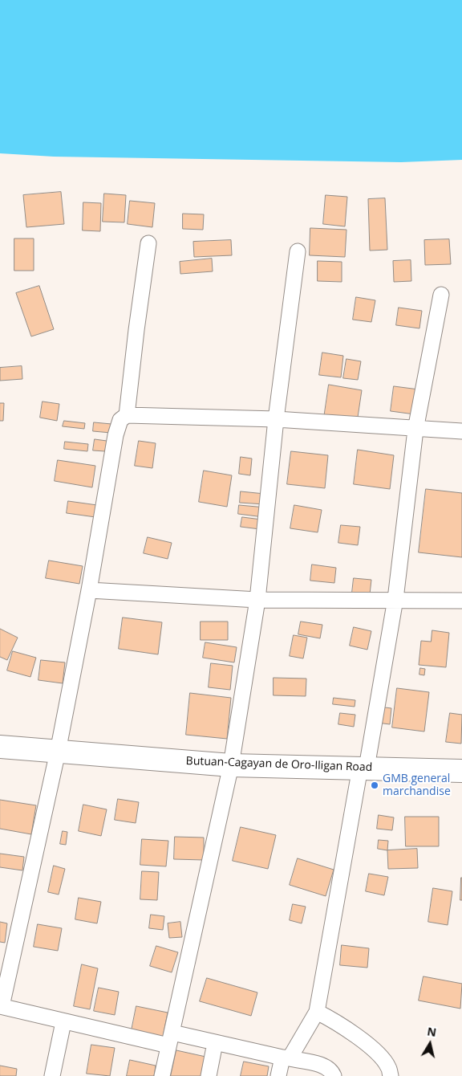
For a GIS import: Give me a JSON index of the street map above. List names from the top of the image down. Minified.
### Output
{"streets":{"highway":["Butuan-Cagayan de Oro-Iligan Road"]},"places":["GMB general marchandise"],"north":"top"}
